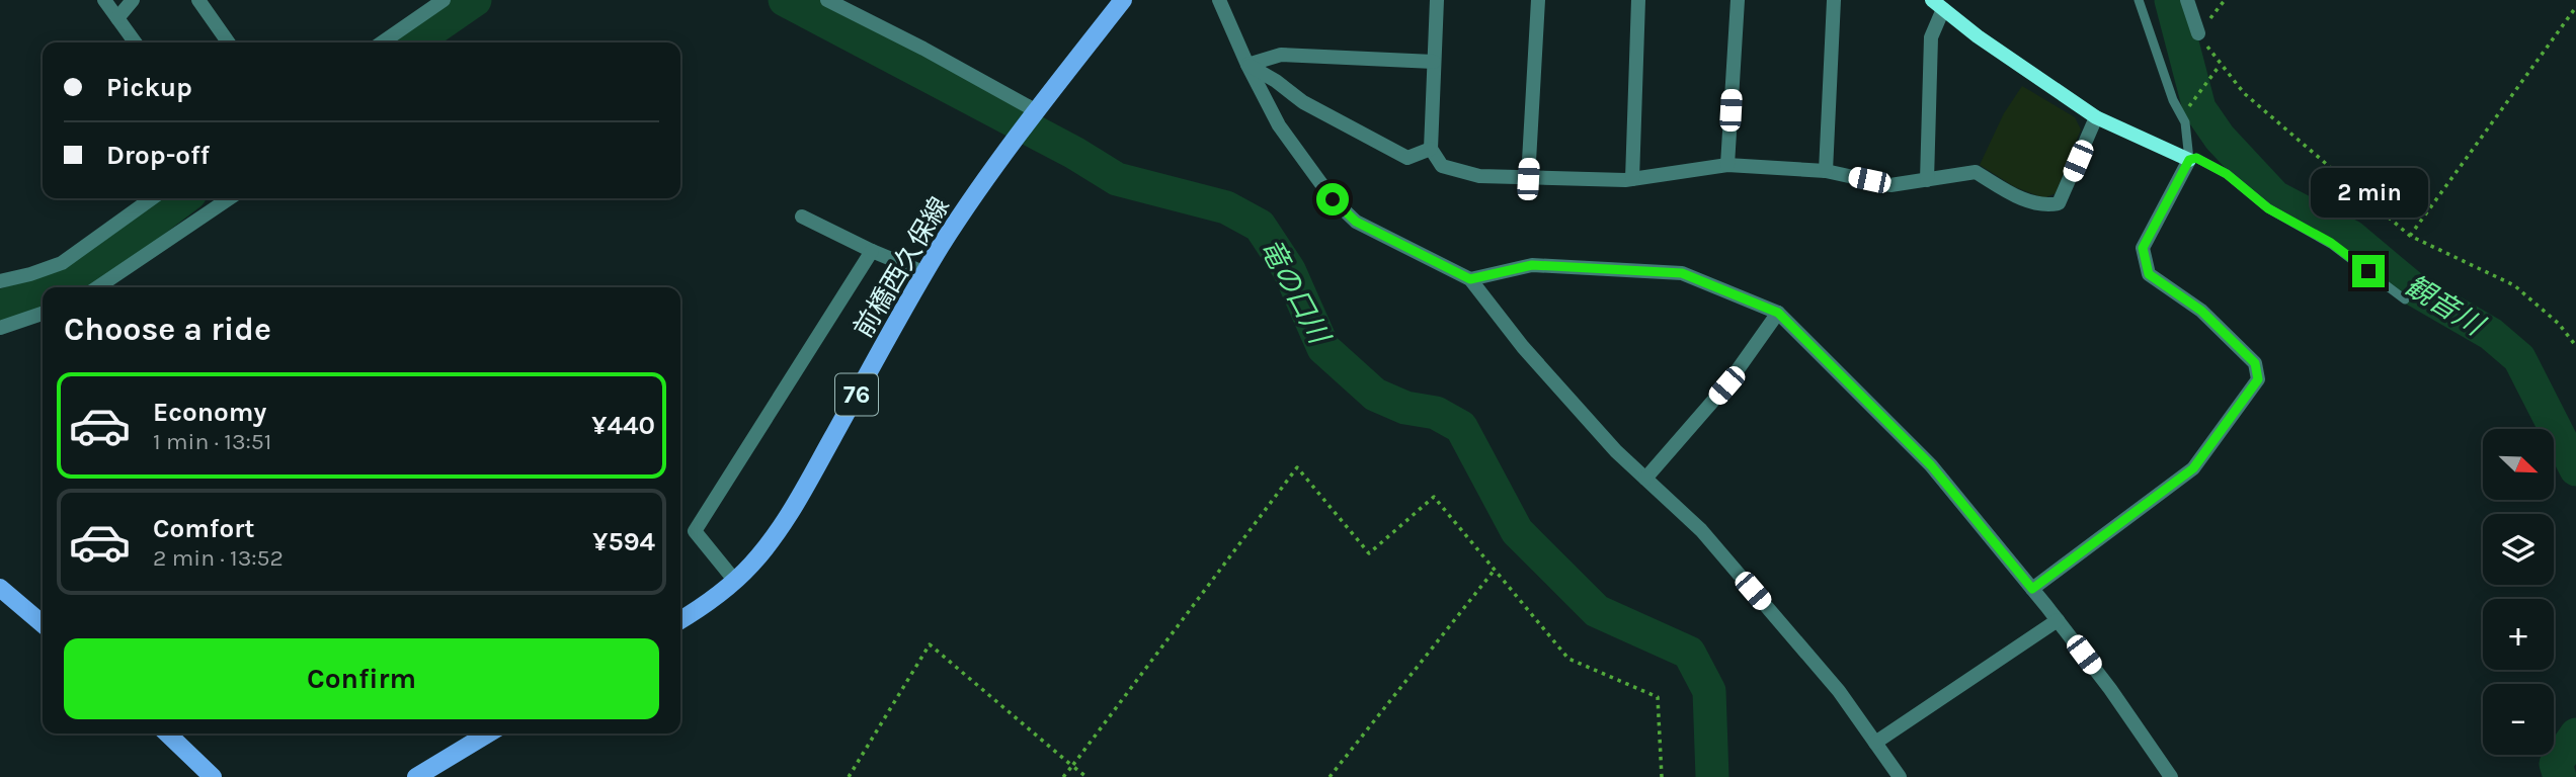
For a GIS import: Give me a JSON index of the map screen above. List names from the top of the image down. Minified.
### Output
{"streets":{"main road":["前橋西久保線","76"]},"water":["竜の口川","観音川"],"north":"bottom right","page":{"banner":["Pickup","Drop-off"],"bubble":"2 min","heading":"Choose a ride","list":[{"name":"Economy","note":"1 min · 13:51","value":"¥440"},{"name":"Comfort","note":"2 min · 13:52","value":"¥594"}],"map_buttons":["+","−"],"buttons":"Confirm"}}
